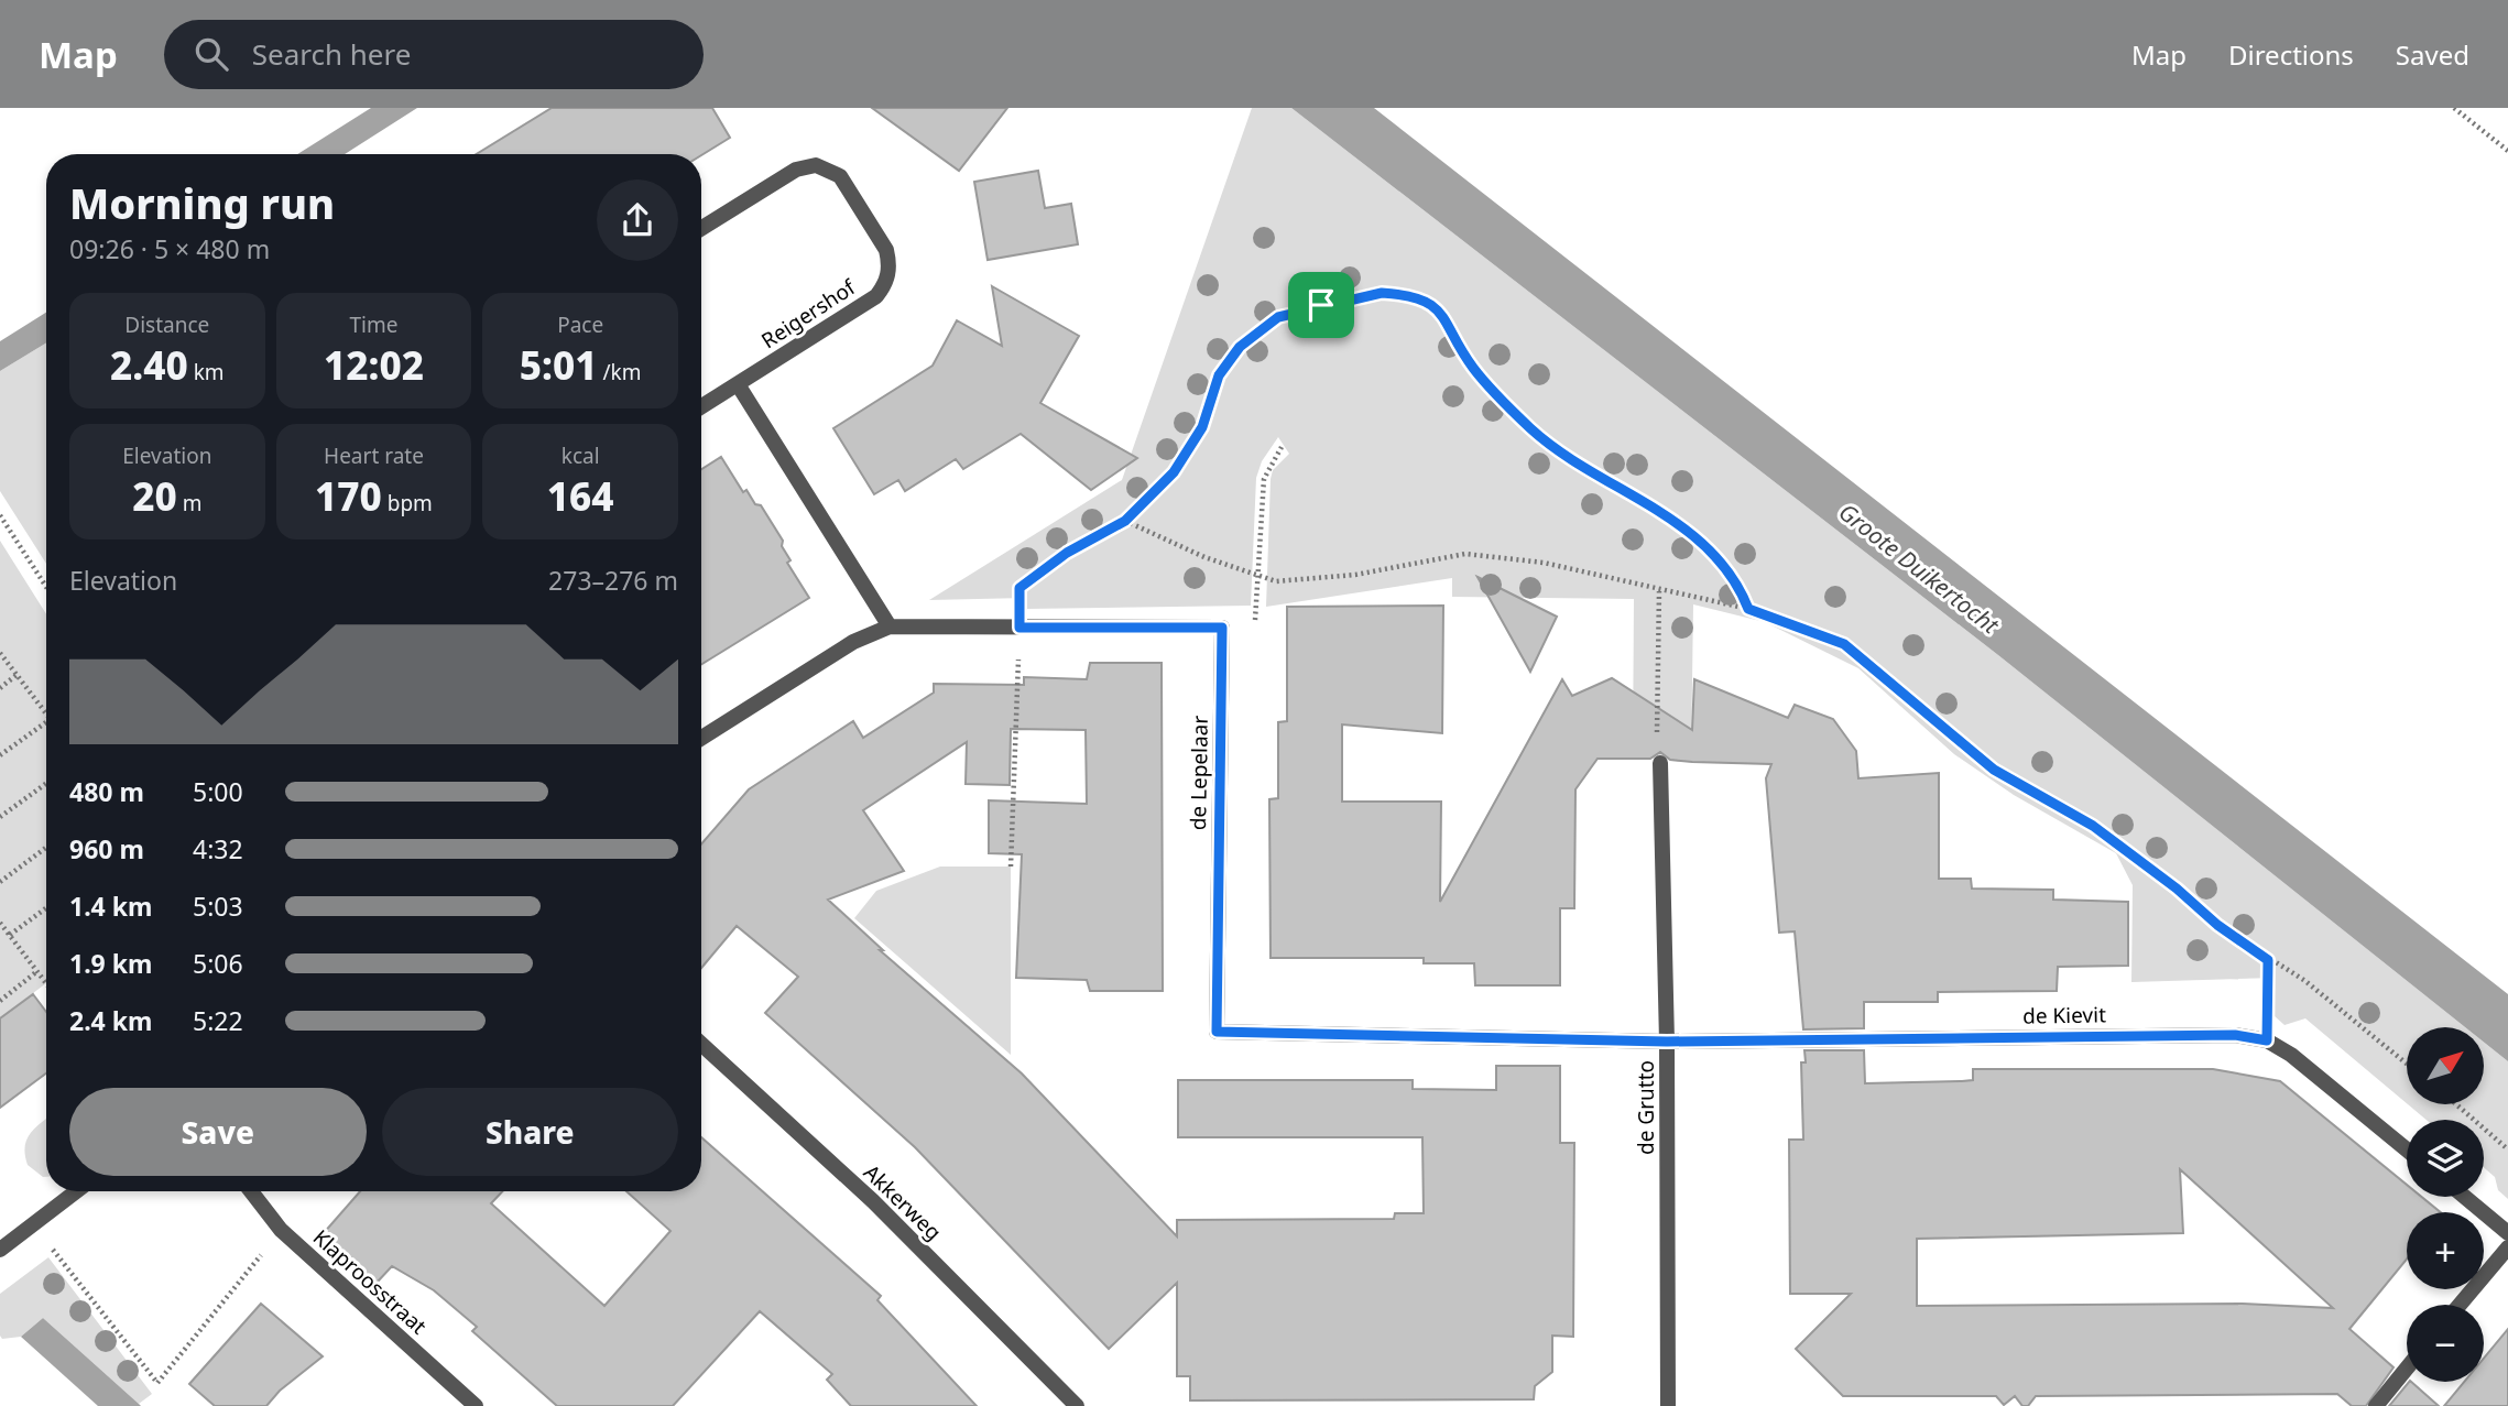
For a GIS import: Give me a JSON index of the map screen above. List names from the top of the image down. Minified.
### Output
{"streets":{"street":["Reigershof","de Lepelaar","de Kievit","de Grutto","Akkerweg","Klaproosstraat"]},"crossings":[["de Lepelaar","de Kievit"],["de Lepelaar","de Grutto"],["de Kievit","de Grutto"]],"water":["Groote Duikertocht"],"north":"top right","page":{"header":"Map","search":"Search here","nav":["Map","Directions","Saved"],"heading":["Morning run","09:26 · 5 × 480 m"],"stats":[["Distance","2.40 km"],["Time","12:02"],["Pace","5:01 /km"],["Elevation","20 m"],["Heart rate","170 bpm"],["kcal","164"]],"chart":["Elevation","273–276 m"],"list":[{"name":"480 m","note":"5:00"},{"name":"960 m","note":"4:32"},{"name":"1.4 km","note":"5:03"},{"name":"1.9 km","note":"5:06"},{"name":"2.4 km","note":"5:22"}],"map_buttons":["+","−"],"buttons":["Save","Share"]}}
